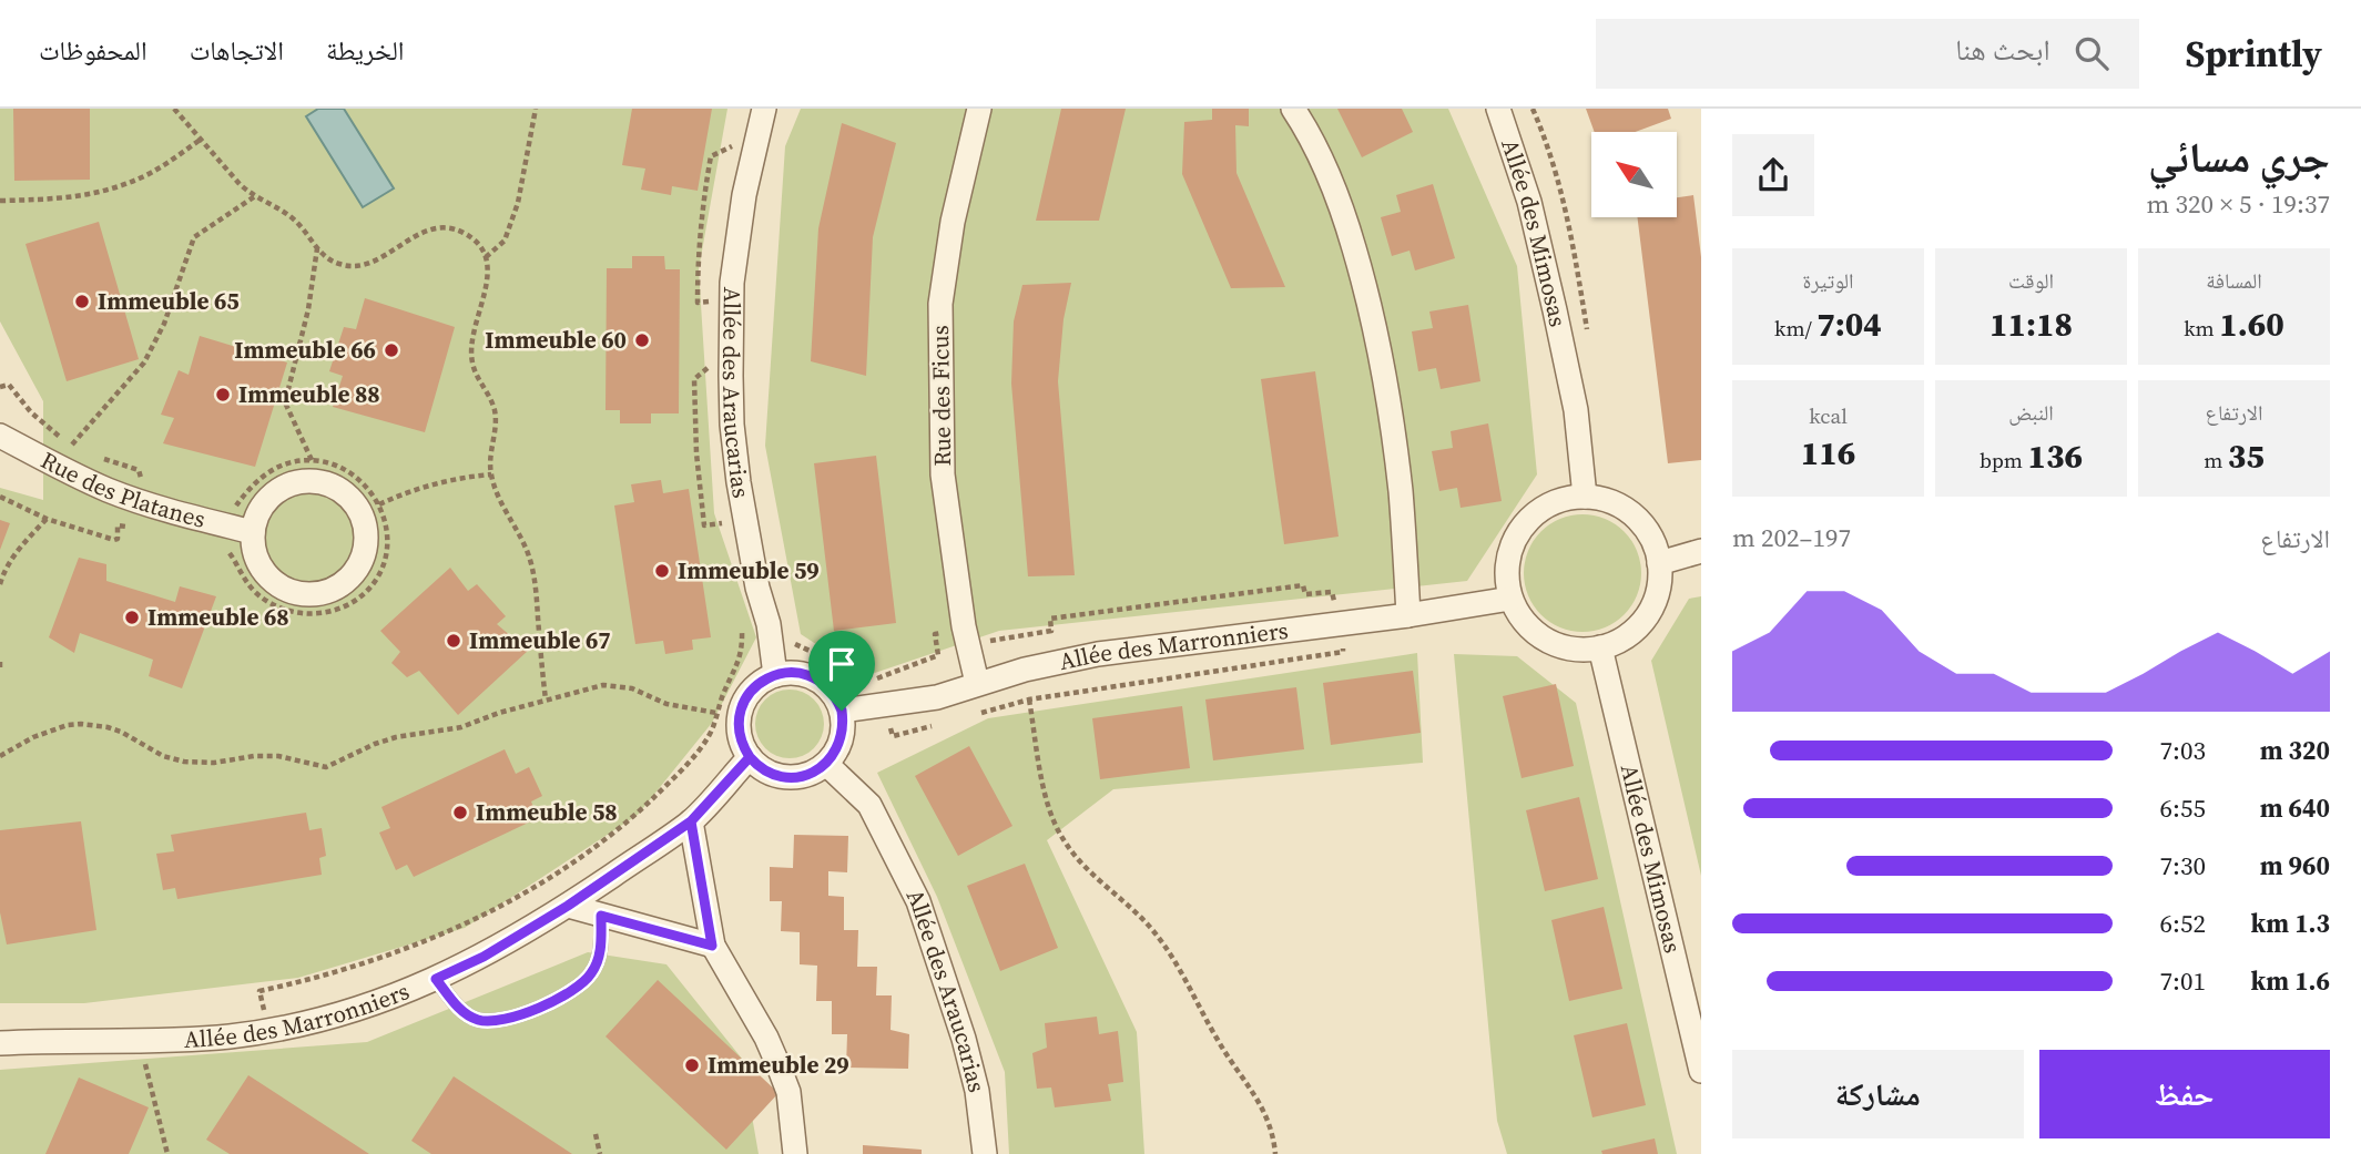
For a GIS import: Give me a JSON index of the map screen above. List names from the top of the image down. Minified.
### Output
{"streets":{"street":["Allée des Mimosas","Allée des Araucarias","Rue des Ficus","Rue des Platanes","Allée des Marronniers"]},"crossings":[["Allée des Mimosas","Allée des Marronniers"],["Allée des Araucarias","Allée des Marronniers"],["Rue des Ficus","Allée des Marronniers"]],"places":["Immeuble 65","Immeuble 60","Immeuble 66","Immeuble 88","Immeuble 59","Immeuble 68","Immeuble 67","Immeuble 58","Immeuble 29"],"north":"top left","page":{"header":"Sprintly","search":"ابحث هنا","nav":["الخريطة","الاتجاهات","المحفوظات"],"heading":["جري مسائي","19:37 · 5 × 320 m"],"stats":[["المسافة","1.60 km"],["الوقت","11:18"],["الوتيرة","7:04 /km"],["الارتفاع","35 m"],["النبض","136 bpm"],["kcal","116"]],"chart":["الارتفاع","197–202 m"],"list":[{"name":"320 m","note":"7:03"},{"name":"640 m","note":"6:55"},{"name":"960 m","note":"7:30"},{"name":"1.3 km","note":"6:52"},{"name":"1.6 km","note":"7:01"}],"buttons":["حفظ","مشاركة"]}}
